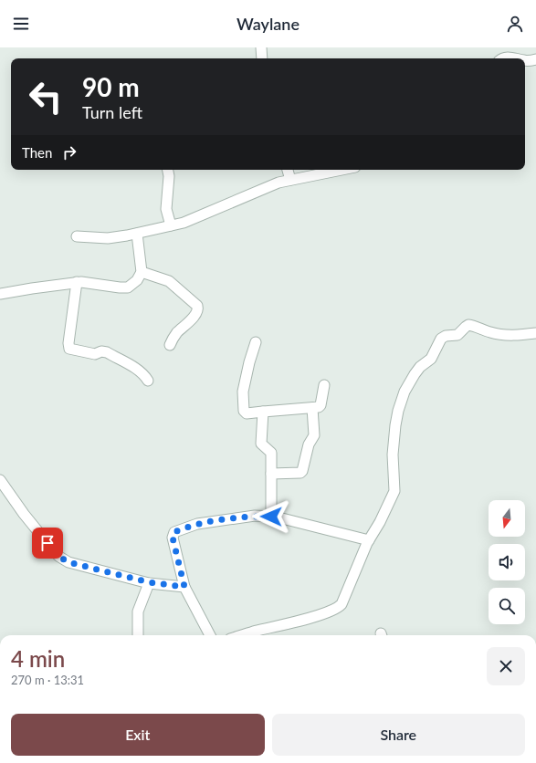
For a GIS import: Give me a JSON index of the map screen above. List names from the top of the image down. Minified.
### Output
{"north":"bottom","page":{"header":"Waylane","turn":["90 m","Turn left"],"then":"Then","heading":["4 min","270 m · 13:31"],"buttons":["Exit","Share"]}}
